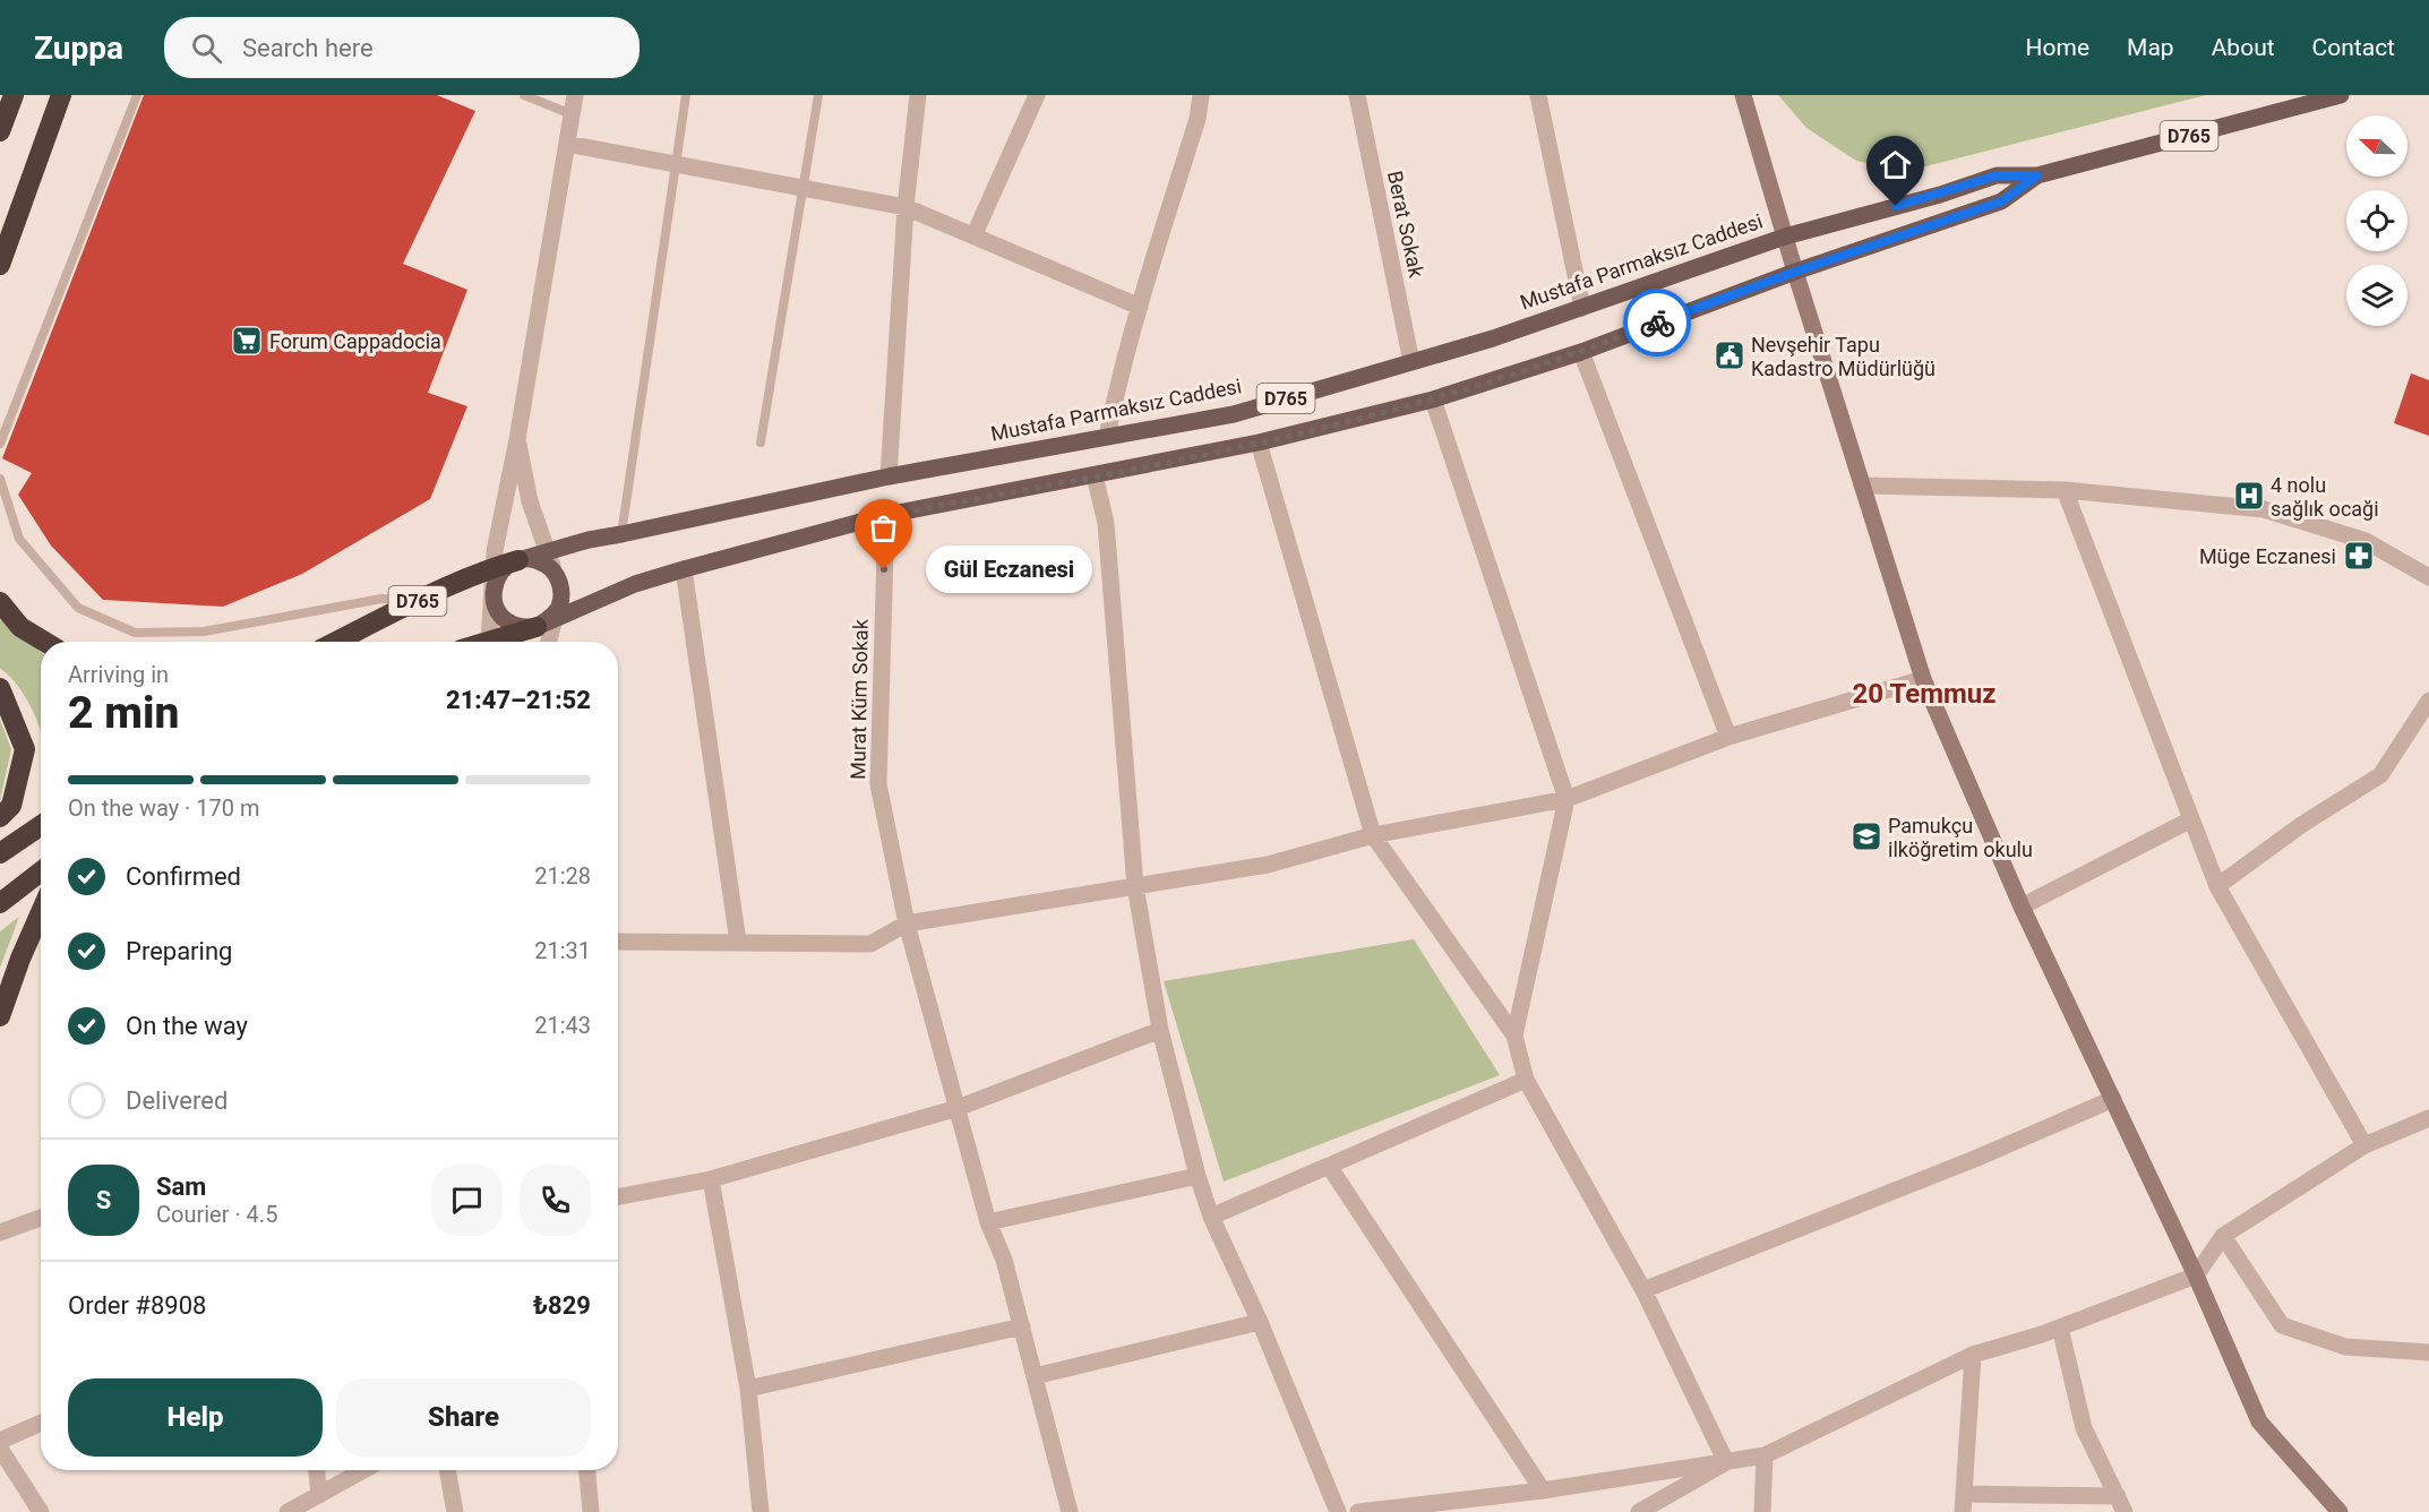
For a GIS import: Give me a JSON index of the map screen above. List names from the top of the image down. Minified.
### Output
{"streets":{"highway":["D765","Mustafa Parmaksız Caddesi"],"street":["Berat Sokak","Murat Küm Sokak"]},"crossings":[["D765","Mustafa Parmaksız Caddesi"],["Berat Sokak","Mustafa Parmaksız Caddesi"],["Mustafa Parmaksız Caddesi","Murat Küm Sokak"]],"districts":["20 Temmuz"],"places":{"supermarket":["Forum Cappadocia"],"public building":["Nevşehir Tapu Kadastro Müdürlüğü"],"hospital":["4 nolu sağlık ocaği"],"pharmacy":["Müge Eczanesi"],"other":["Gül Eczanesi"],"school or university":["Pamukçu ilköğretim okulu"]},"north":"left","page":{"header":"Zuppa","search":"Search here","nav":["Home","Map","About","Contact"],"bubble":"Gül Eczanesi","heading":["2 min","Arriving in","21:47–21:52"],"panel":["Sam","Courier · 4.5","Order #8908","₺829"],"bar":"On the way · 170 m","list":[["Confirmed","21:28"],["Preparing","21:31"],["On the way","21:43"],"Delivered"],"round":"S","buttons":["Help","Share"]}}
